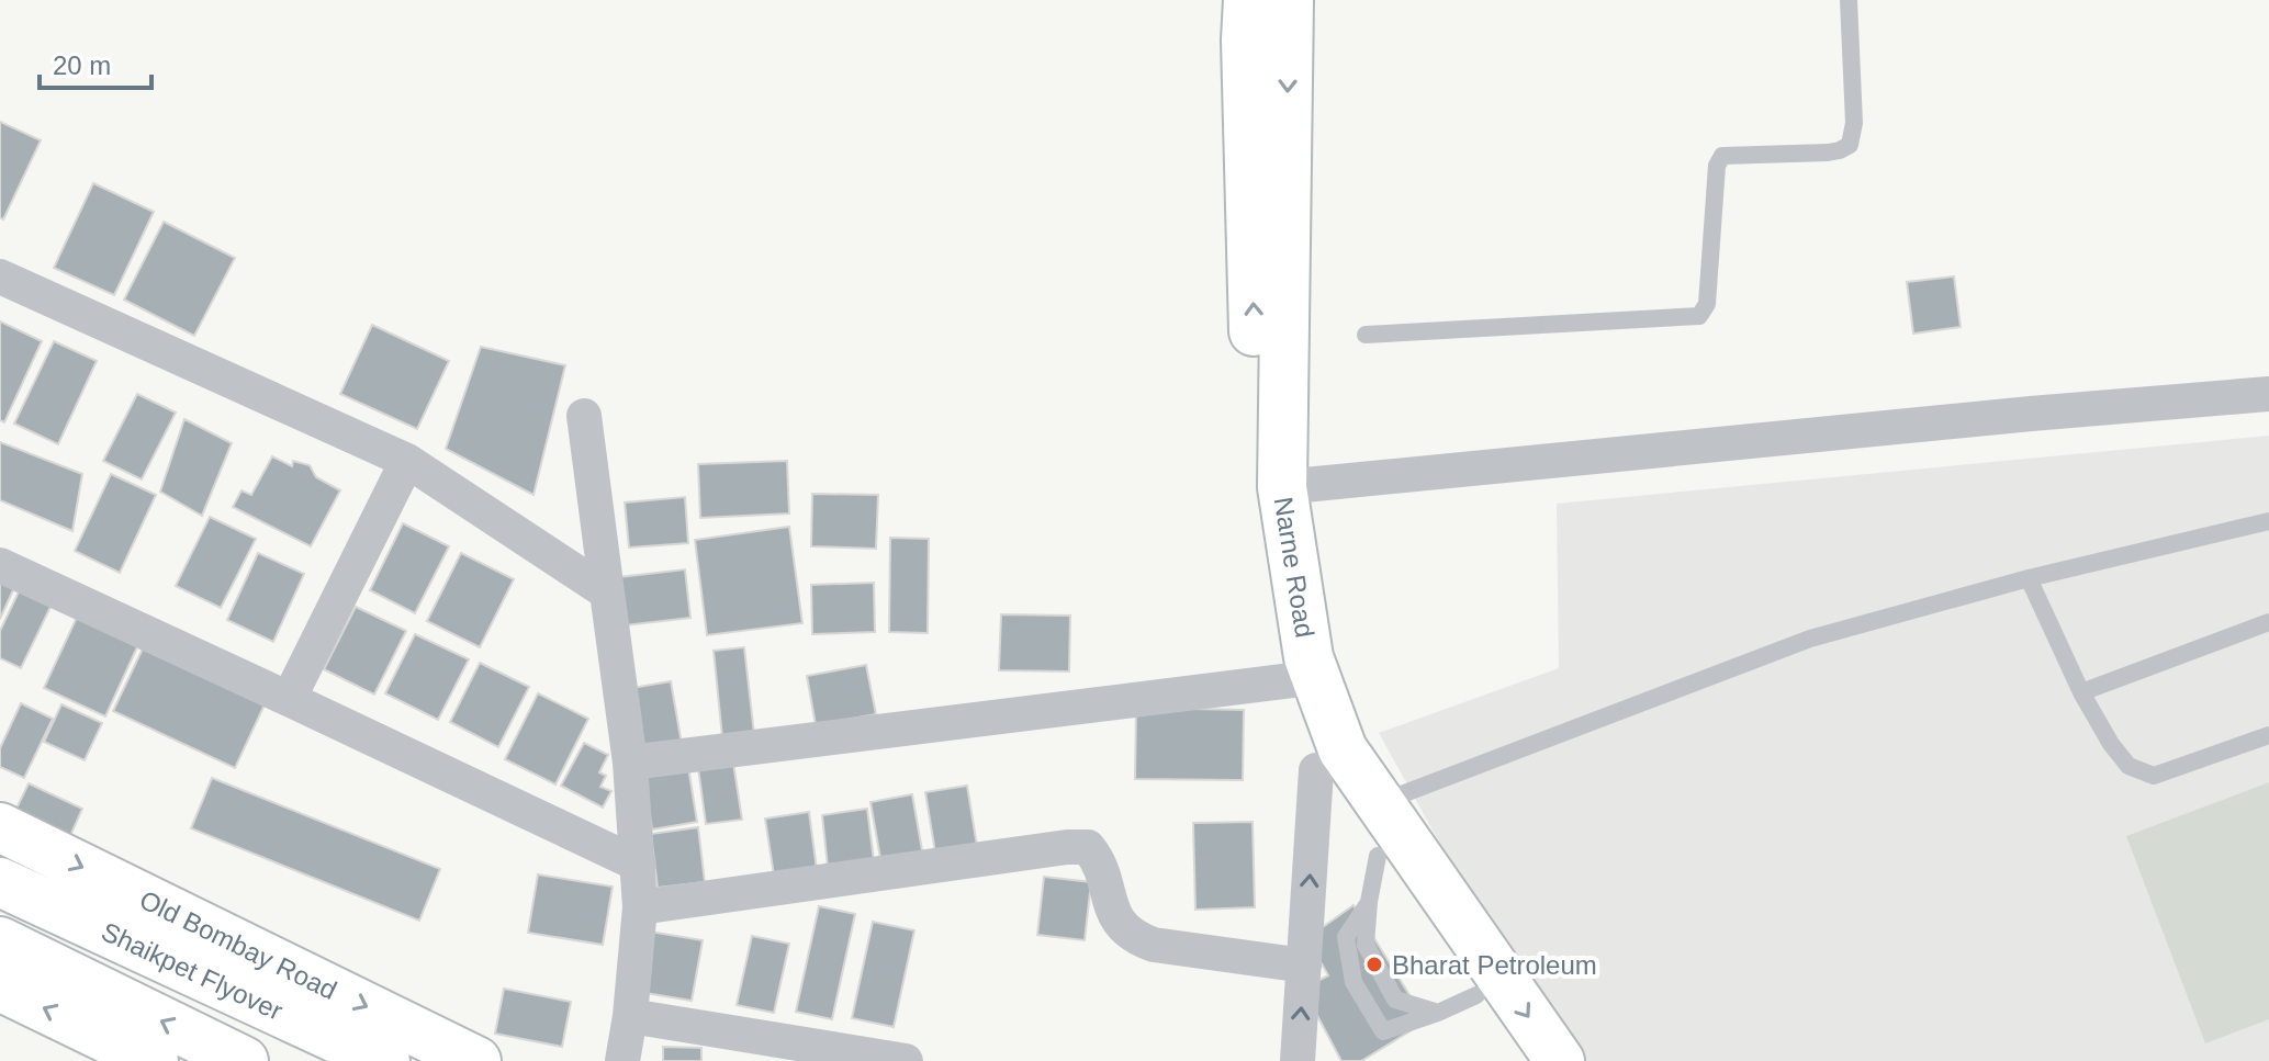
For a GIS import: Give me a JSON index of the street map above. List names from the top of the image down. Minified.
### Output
{"streets":{"main road":["Narne Road","Old Bombay Road","Shaikpet Flyover"]},"places":["Bharat Petroleum"],"scale_bar":"20 m"}
